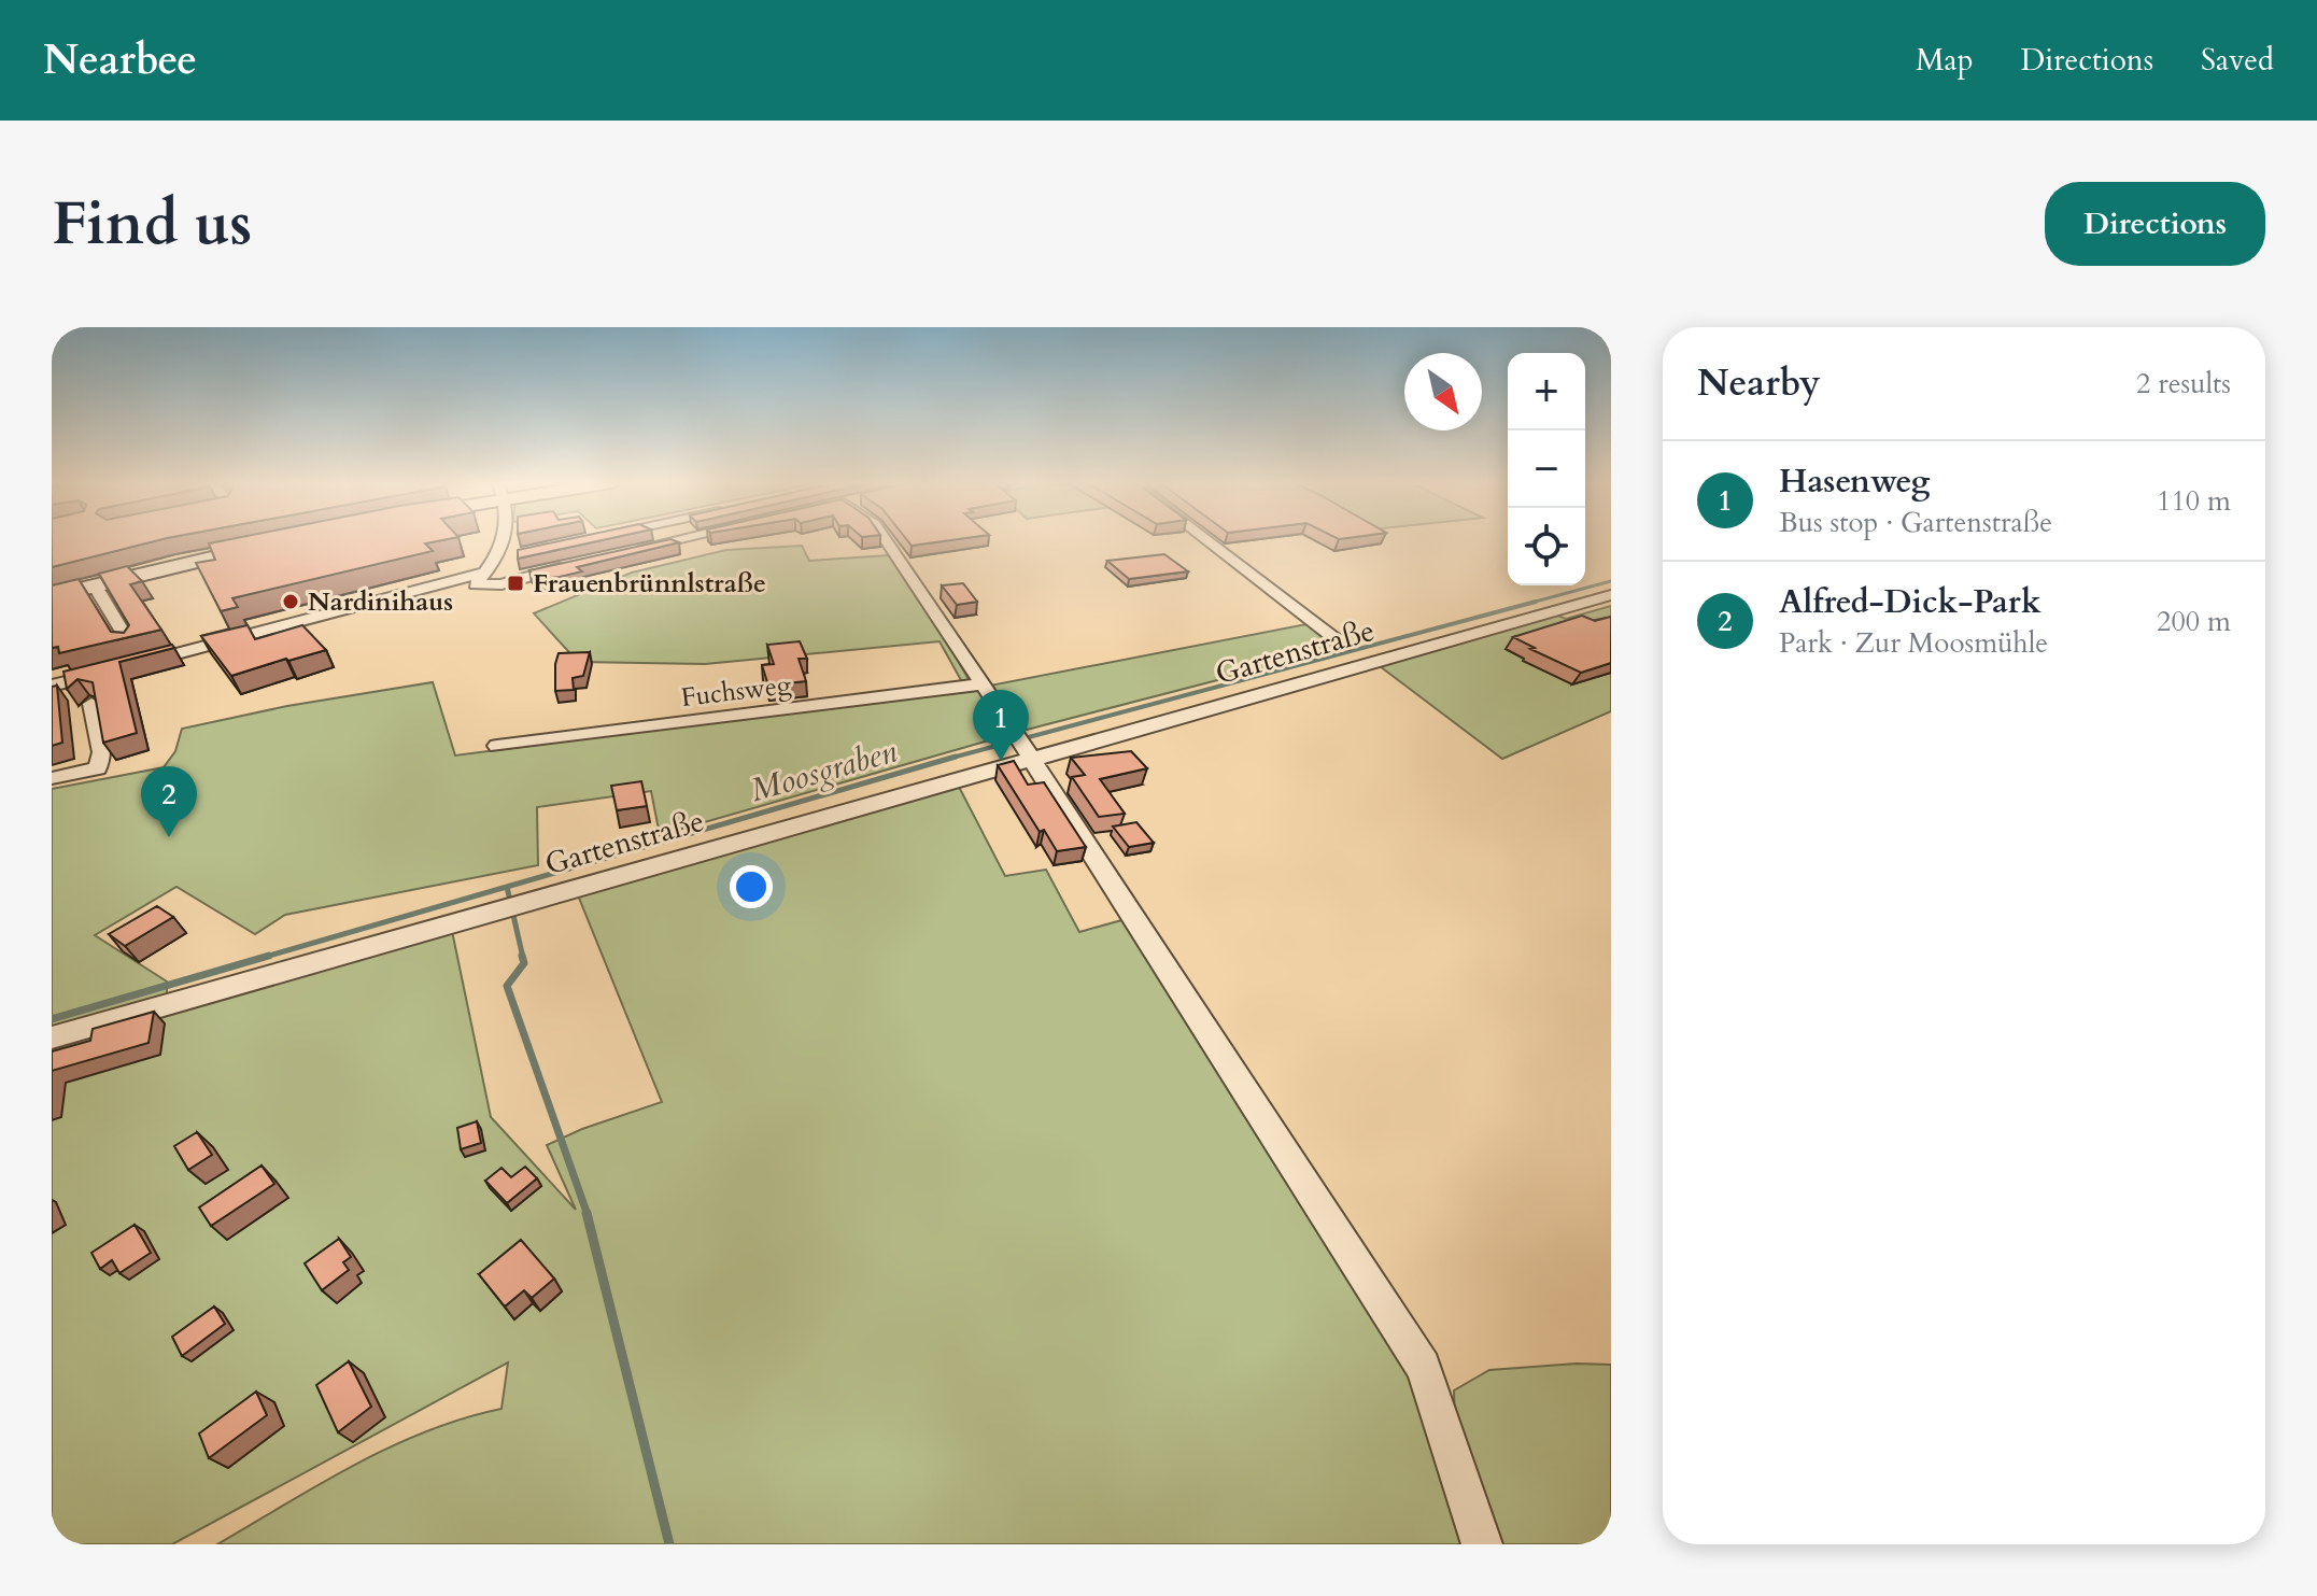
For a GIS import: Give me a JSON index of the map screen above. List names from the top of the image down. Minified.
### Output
{"streets":{"street":["Gartenstraße","Fuchsweg"]},"water":["Moosgraben"],"places":{"transit":["Frauenbrünnlstraße"],"other":["Nardinihaus"]},"north":"bottom right","page":{"header":"Nearbee","nav":["Map","Directions","Saved"],"buttons":"Directions","title":"Find us","heading":["Nearby","2 results"],"map_buttons":["+","−"],"list":[{"mark":"1","name":"Hasenweg","note":"Bus stop · Gartenstraße","value":"110 m"},{"mark":"2","name":"Alfred-Dick-Park","note":"Park · Zur Moosmühle","value":"200 m"}],"pins":["1","2"]}}
